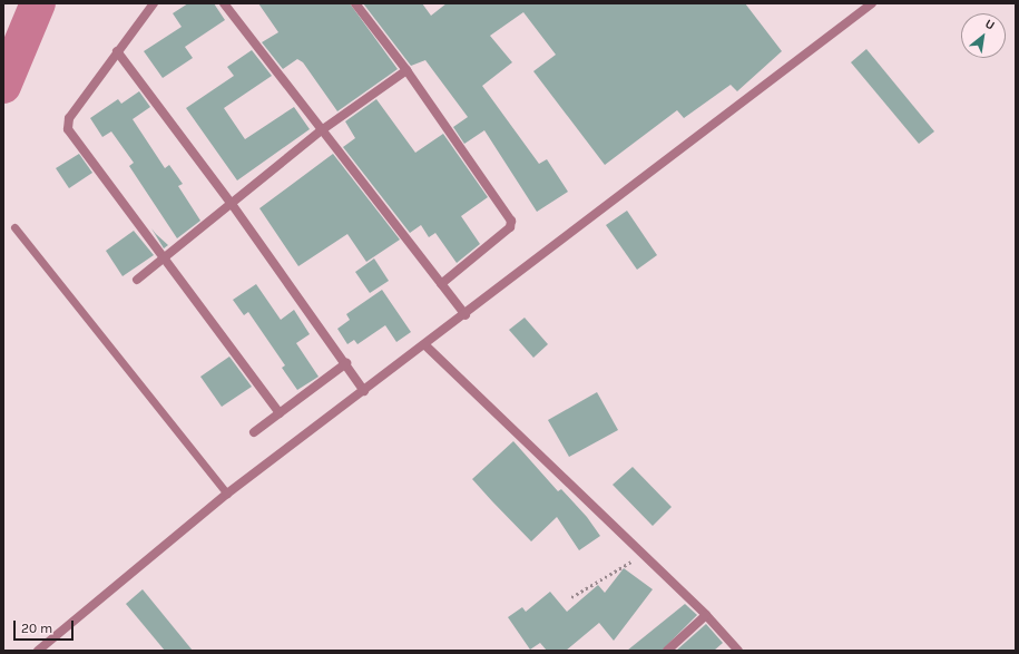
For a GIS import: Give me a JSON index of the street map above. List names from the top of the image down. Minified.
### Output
{"scale_bar":"20 m","north":"top right"}
